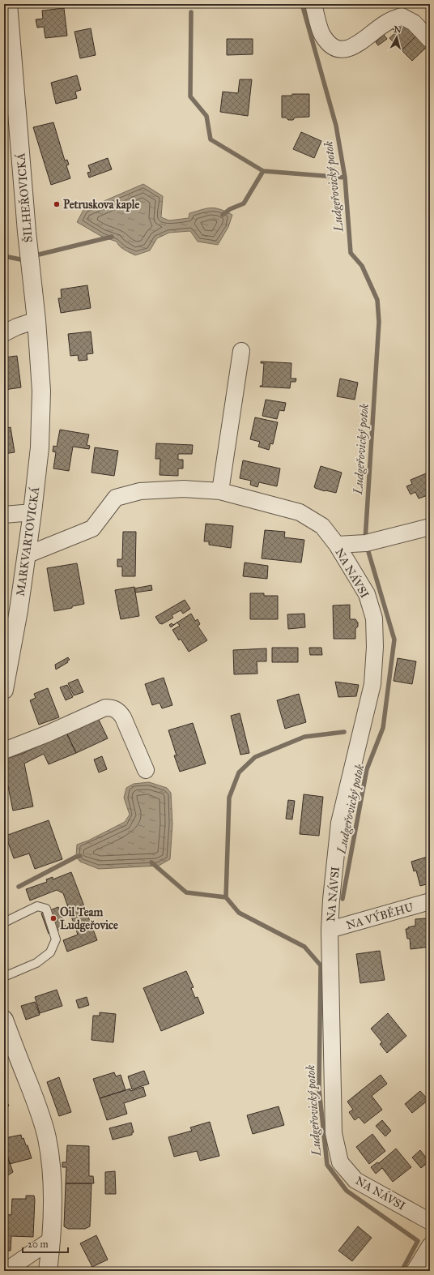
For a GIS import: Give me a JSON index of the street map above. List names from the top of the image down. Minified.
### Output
{"streets":{"street":["ŠILHEŘOVICKÁ","MARKVARTOVICKÁ","NA NÁVSI","NA VÝBĚHU"]},"crossings":[["ŠILHEŘOVICKÁ","MARKVARTOVICKÁ"],["MARKVARTOVICKÁ","NA NÁVSI"],["NA NÁVSI","NA VÝBĚHU"]],"water":["Ludgeřovický potok"],"places":["Petruskova kaple","Oil Team Ludgeřovice"],"scale_bar":"20 m","north":"top"}
